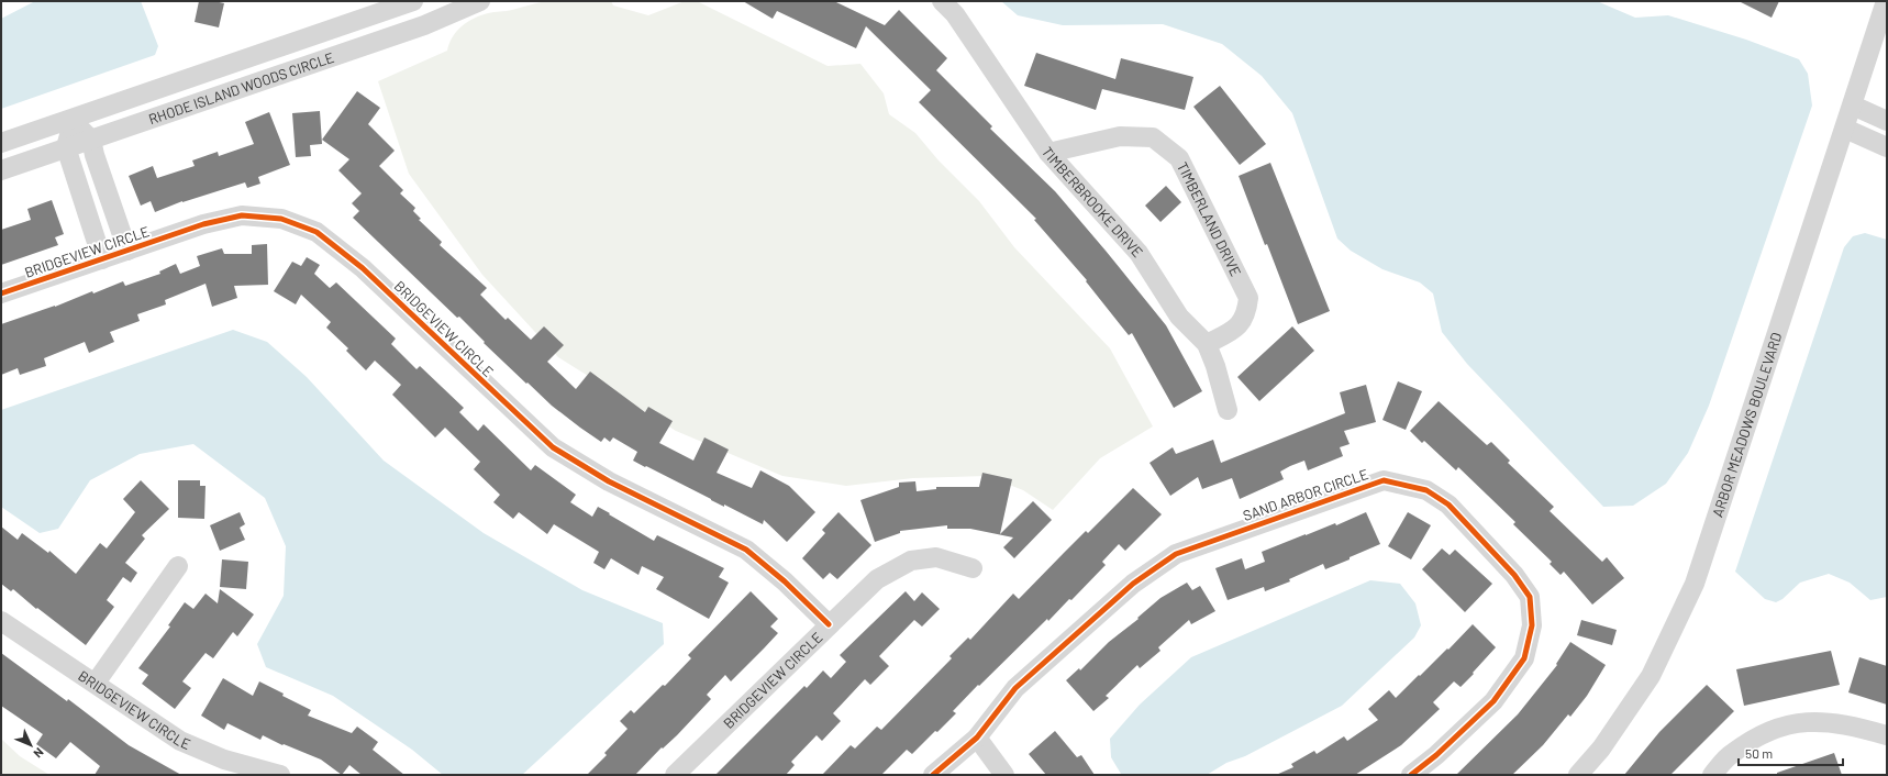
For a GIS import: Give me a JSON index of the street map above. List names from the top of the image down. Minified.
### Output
{"streets":{"street":["RHODE ISLAND WOODS CIRCLE","TIMBERBROOKE DRIVE","TIMBERLAND DRIVE","BRIDGEVIEW CIRCLE","ARBOR MEADOWS BOULEVARD","SAND ARBOR CIRCLE"]},"crossings":[["RHODE ISLAND WOODS CIRCLE","BRIDGEVIEW CIRCLE"],["TIMBERBROOKE DRIVE","TIMBERLAND DRIVE"]],"scale_bar":"50 m","north":"bottom right"}
